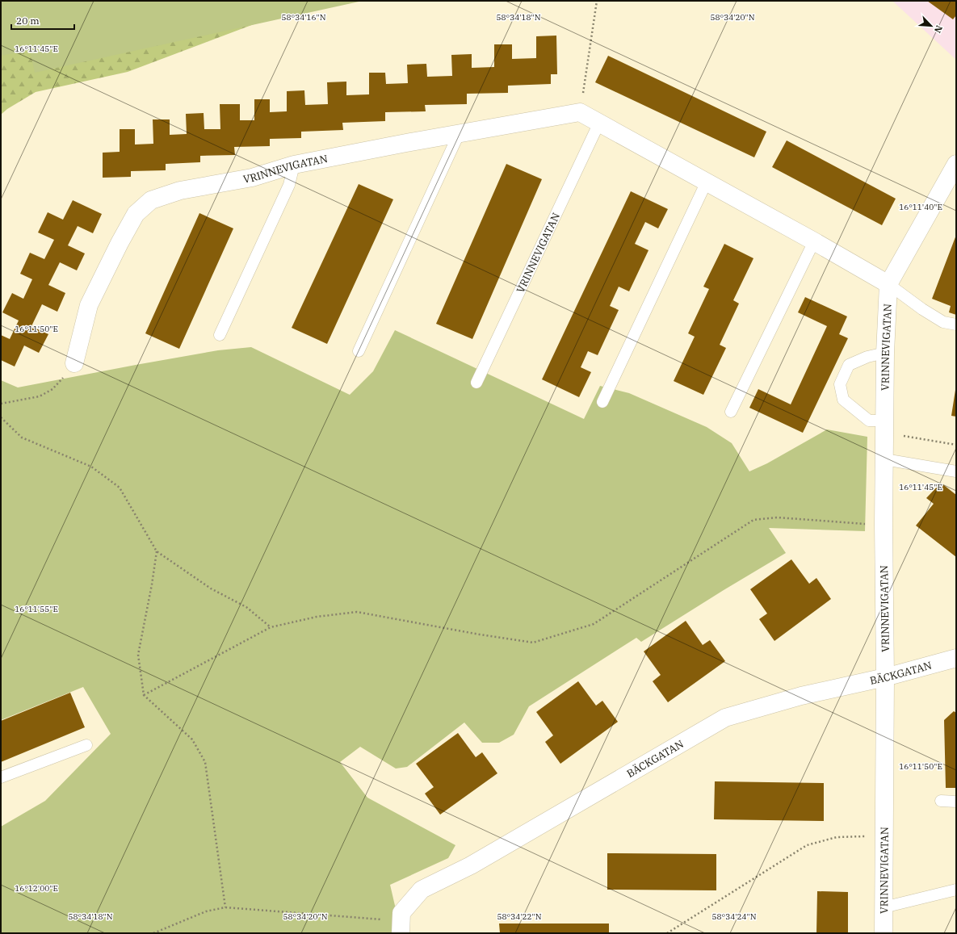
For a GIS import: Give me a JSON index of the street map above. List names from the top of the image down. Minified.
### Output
{"streets":{"street":["VRINNEVIGATAN","BÄCKGATAN"]},"crossings":[["VRINNEVIGATAN","BÄCKGATAN"]],"scale_bar":"20 m","north":"bottom right","coordinates":["58°34'16\"N","58°34'18\"N","58°34'20\"N","16°11'45\"E","16°11'40\"E","16°11'50\"E","16°11'55\"E","16°12'00\"E","58°34'22\"N","58°34'24\"N"]}
